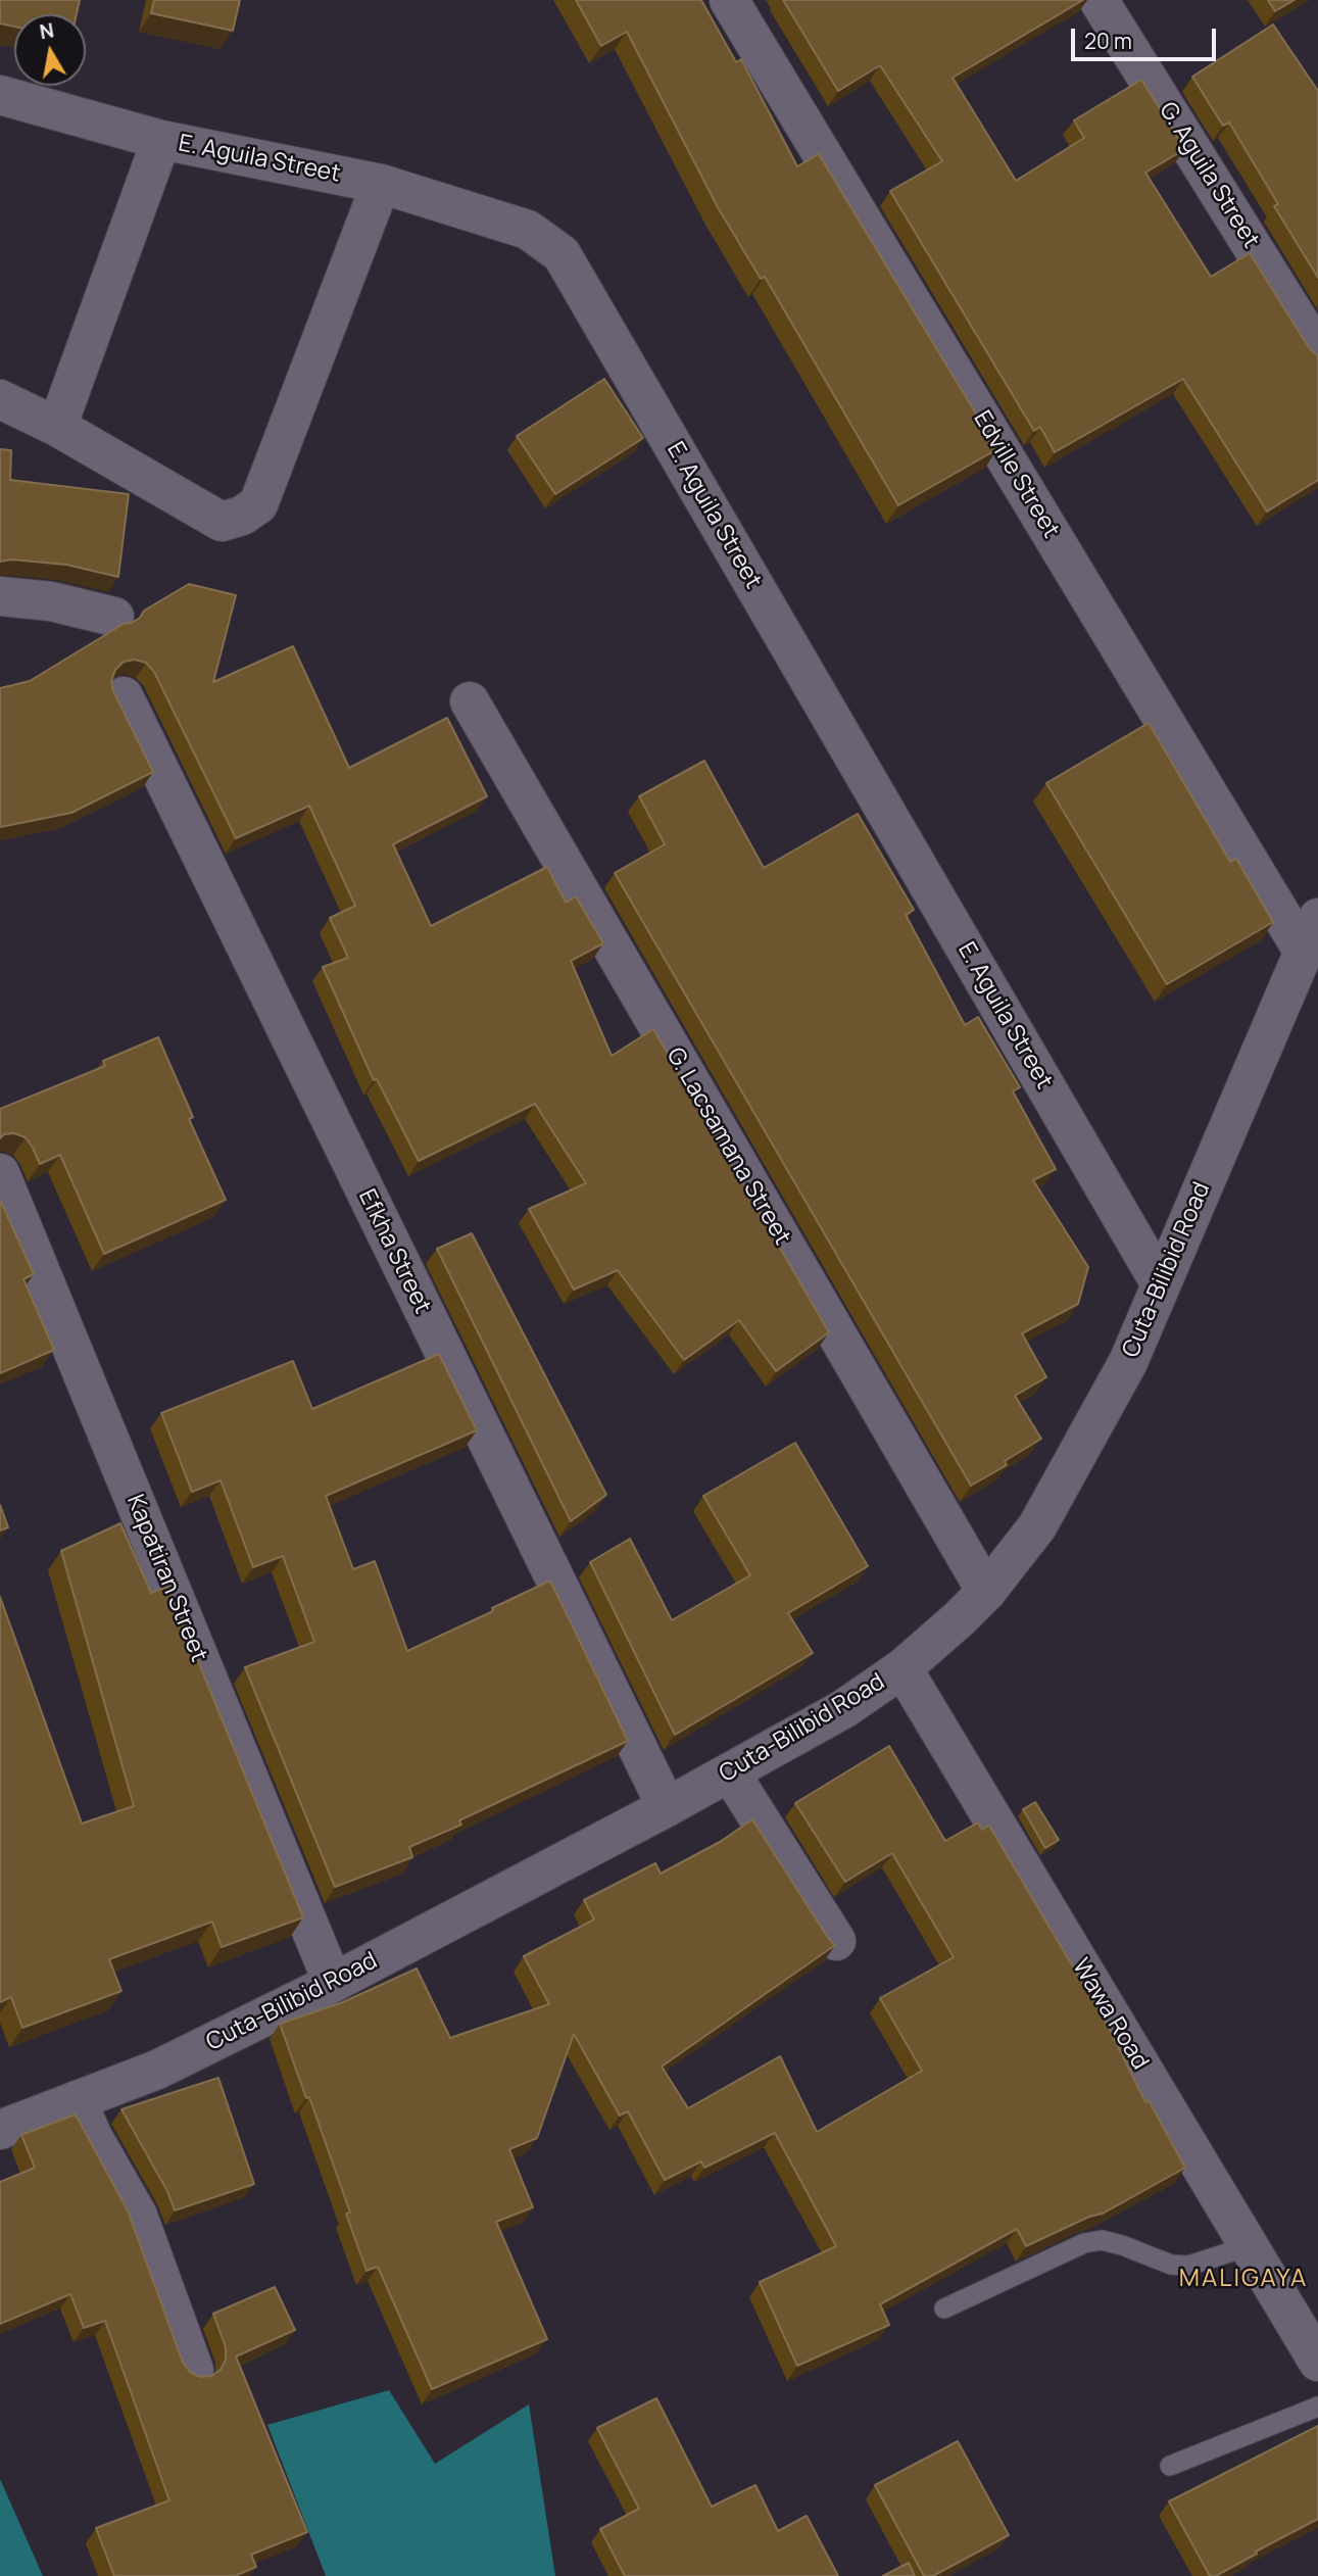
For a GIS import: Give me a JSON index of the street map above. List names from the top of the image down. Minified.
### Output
{"streets":{"street":["E. Aguila Street","G. Aguila Street","Edville Street","G. Lacsamana Street","Efkha Street","Cuta-Bilibid Road","Kapatiran Street","Wawa Road"]},"crossings":[["E. Aguila Street","Cuta-Bilibid Road"],["Edville Street","Cuta-Bilibid Road"],["G. Lacsamana Street","Cuta-Bilibid Road"],["Efkha Street","Cuta-Bilibid Road"],["Cuta-Bilibid Road","Kapatiran Street"],["Cuta-Bilibid Road","Wawa Road"]],"districts":["MALIGAYA"],"scale_bar":"20 m","north":"top"}
